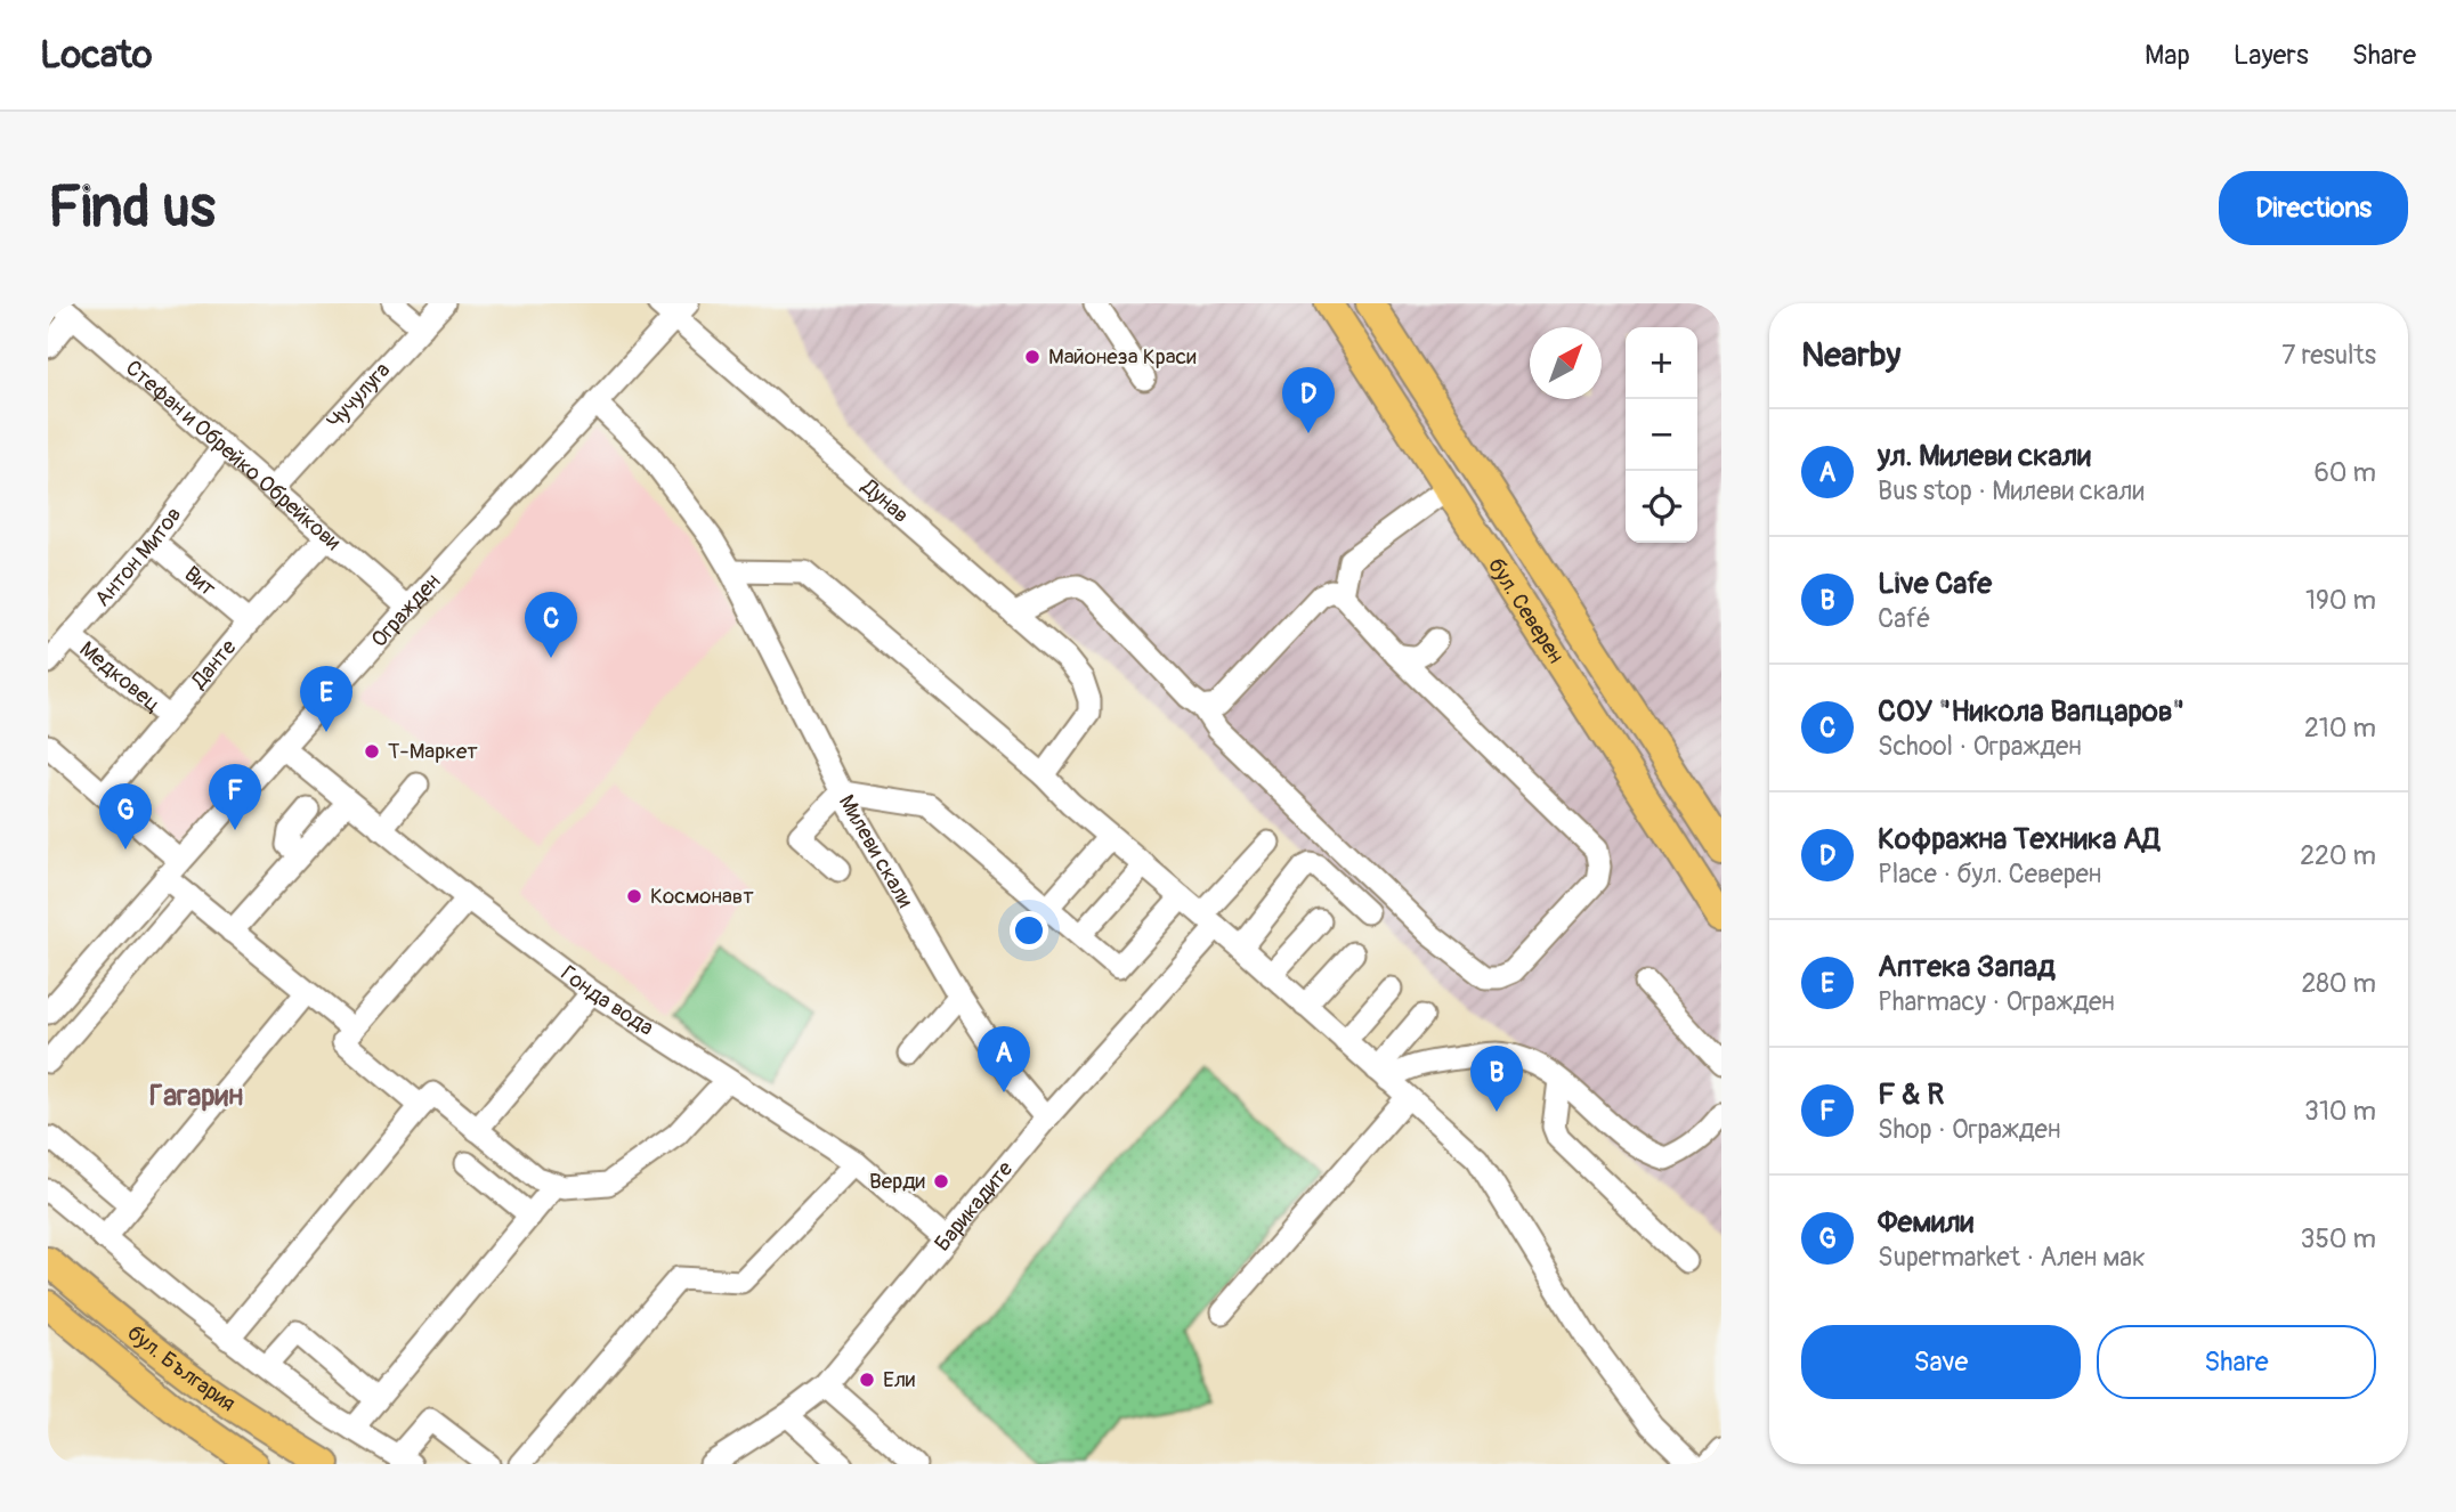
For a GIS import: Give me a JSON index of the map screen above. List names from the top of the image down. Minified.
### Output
{"streets":{"main road":["бул. Северен","бул. България"],"street":["Чучулуга","Стефан и Обрейко Обрейкови","Дунав","Антон Митов","Вит","Огражден","Данте","Медковец","Милеви скали","Гонда вода","Барикадите"]},"crossings":[["Чучулуга","Стефан и Обрейко Обрейкови"],["Стефан и Обрейко Обрейкови","Антон Митов"],["Стефан и Обрейко Обрейкови","Огражден"],["Стефан и Обрейко Обрейкови","Данте"],["Дунав","Огражден"],["Антон Митов","Вит"],["Антон Митов","Медковец"],["Вит","Данте"],["Огражден","Милеви скали"],["Огражден","Гонда вода"],["Данте","Медковец"],["Милеви скали","Барикадите"],["Гонда вода","Барикадите"]],"districts":["Гагарин"],"places":["Майонеза Краси","Т-Маркет","Космонавт","Верди","Ели"],"north":"top right","page":{"header":"Locato","nav":["Map","Layers","Share"],"buttons":["Directions",["Save","Share"]],"title":"Find us","heading":["Nearby","7 results"],"map_buttons":["+","−"],"pins":["D","C","E","F","G","A","B"],"list":[{"mark":"A","name":"ул. Милеви скали","note":"Bus stop · Милеви скали","value":"60 m"},{"mark":"B","name":"Live Cafe","note":"Café","value":"190 m"},{"mark":"C","name":"СОУ \"Никола Вапцаров\"","note":"School · Огражден","value":"210 m"},{"mark":"D","name":"Кофражна Техника АД","note":"Place · бул. Северен","value":"220 m"},{"mark":"E","name":"Аптека Запад","note":"Pharmacy · Огражден","value":"280 m"},{"mark":"F","name":"F & R","note":"Shop · Огражден","value":"310 m"},{"mark":"G","name":"Фемили","note":"Supermarket · Ален мак","value":"350 m"}]}}
